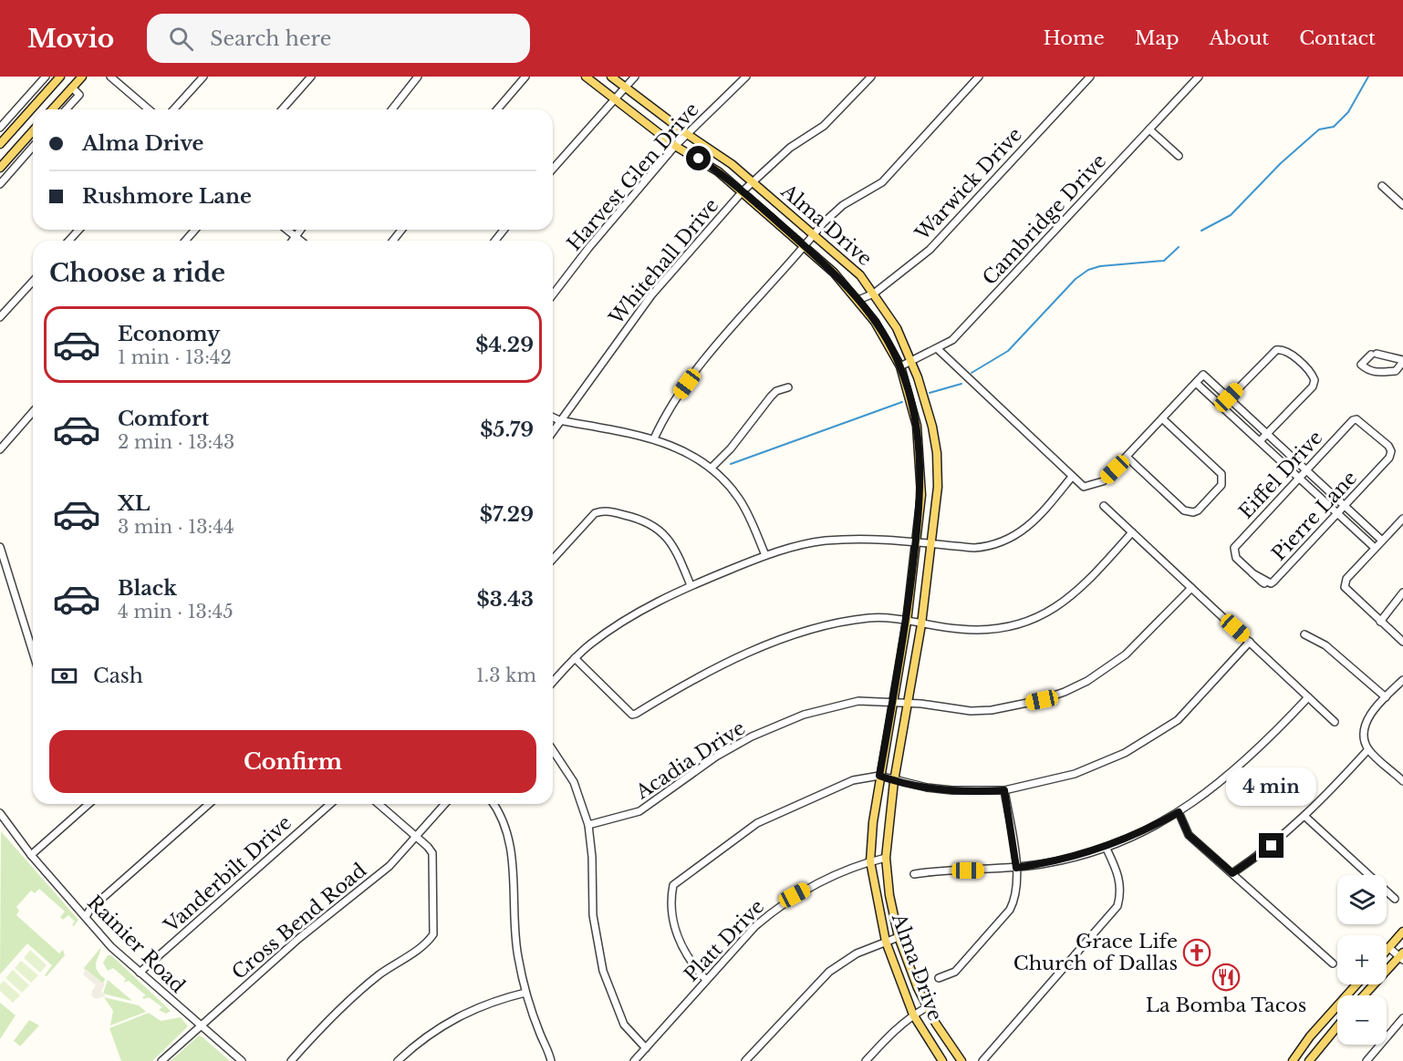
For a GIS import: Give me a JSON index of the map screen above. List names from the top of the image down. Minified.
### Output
{"streets":{"main road":["Alma Drive"],"street":["Harvest Glen Drive","Warwick Drive","Cambridge Drive","Whitehall Drive","Eiffel Drive","Pierre Lane","Acadia Drive","Vanderbilt Drive","Cross Bend Road","Platt Drive","Rainier Road"]},"crossings":[["Harvest Glen Drive","Alma Drive"],["Warwick Drive","Alma Drive"],["Cambridge Drive","Alma Drive"],["Alma Drive","Whitehall Drive"],["Alma Drive","Acadia Drive"],["Alma Drive","Platt Drive"],["Eiffel Drive","Pierre Lane"],["Vanderbilt Drive","Rainier Road"],["Cross Bend Road","Rainier Road"]],"places":{"church":["Grace Life Church of Dallas"],"restaurant":["La Bomba Tacos"]},"page":{"header":"Movio","search":"Search here","nav":["Home","Map","About","Contact"],"banner":["Alma Drive","Rushmore Lane"],"heading":"Choose a ride","list":[{"name":"Economy","note":"1 min · 13:42","value":"$4.29"},{"name":"Comfort","note":"2 min · 13:43","value":"$5.79"},{"name":"XL","note":"3 min · 13:44","value":"$7.29"},{"name":"Black","note":"4 min · 13:45","value":"$3.43"}],"pay":["Cash","1.3 km"],"buttons":"Confirm","bubble":"4 min","map_buttons":["+","−"]}}
